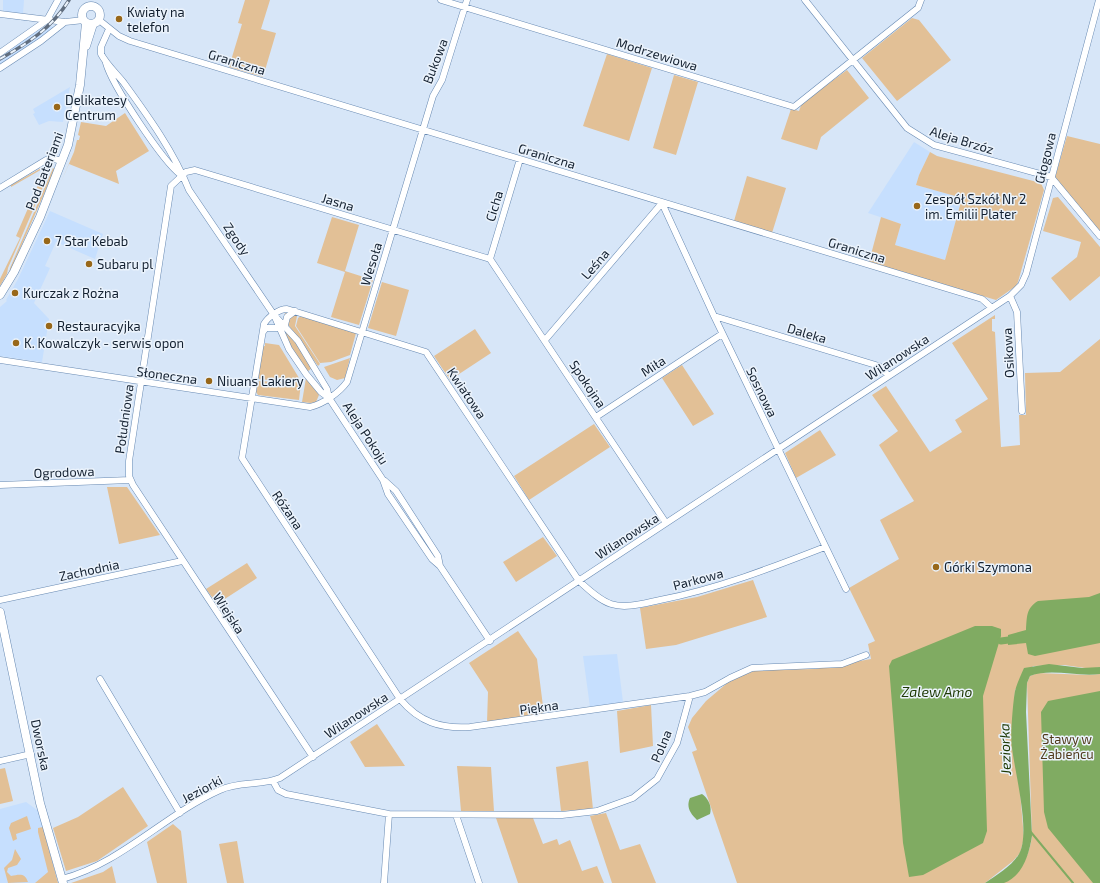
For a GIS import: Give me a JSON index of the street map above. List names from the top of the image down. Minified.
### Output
{"streets":{"street":["Modrzewiowa","Bukowa","Graniczna","Aleja Brzóz","Głogowa","Pod Bateriami","Jasna","Cicha","Zgody","Wesoła","Leśna","Daleka","Osikowa","Wilanowska","Miła","Słoneczna","Spokojna","Sosnowa","Kwiatowa","Południowa","Aleja Pokoju","Ogrodowa","Różana","Zachodnia","Parkowa","Wiejska","Piękna","Dworska","Polna","Jeziorki"]},"crossings":[["Modrzewiowa","Bukowa"],["Modrzewiowa","Aleja Brzóz"],["Bukowa","Graniczna"],["Bukowa","Wesoła"],["Graniczna","Głogowa"],["Graniczna","Pod Bateriami"],["Graniczna","Cicha"],["Graniczna","Zgody"],["Graniczna","Wesoła"],["Graniczna","Leśna"],["Graniczna","Wilanowska"],["Graniczna","Sosnowa"],["Aleja Brzóz","Głogowa"],["Głogowa","Osikowa"],["Głogowa","Wilanowska"],["Jasna","Cicha"],["Jasna","Zgody"],["Jasna","Wesoła"],["Jasna","Spokojna"],["Jasna","Południowa"],["Cicha","Spokojna"],["Zgody","Kwiatowa"],["Zgody","Południowa"],["Zgody","Aleja Pokoju"],["Zgody","Różana"],["Wesoła","Słoneczna"],["Wesoła","Kwiatowa"],["Wesoła","Aleja Pokoju"],["Leśna","Spokojna"],["Leśna","Sosnowa"],["Daleka","Wilanowska"],["Daleka","Sosnowa"],["Wilanowska","Spokojna"],["Wilanowska","Sosnowa"],["Wilanowska","Kwiatowa"],["Wilanowska","Aleja Pokoju"],["Wilanowska","Różana"],["Wilanowska","Parkowa"],["Wilanowska","Wiejska"],["Wilanowska","Piękna"],["Wilanowska","Jeziorki"],["Miła","Spokojna"],["Miła","Sosnowa"],["Słoneczna","Południowa"],["Słoneczna","Aleja Pokoju"],["Słoneczna","Różana"],["Sosnowa","Parkowa"],["Kwiatowa","Aleja Pokoju"],["Kwiatowa","Różana"],["Kwiatowa","Parkowa"],["Południowa","Ogrodowa"],["Południowa","Wiejska"],["Aleja Pokoju","Różana"],["Ogrodowa","Wiejska"],["Różana","Piękna"],["Zachodnia","Wiejska"],["Piękna","Polna"],["Dworska","Jeziorki"]],"water":["Zalew Amo","Jeziorka"],"parks":["Stawy w Żabieńcu"],"places":["Kwiaty na telefon","Delikatesy Centrum","Zespół Szkół Nr 2 im. Emilii Plater","7 Star Kebab","Subaru pl","Kurczak z Rożna","Restauracyjka","K. Kowalczyk - serwis opon","Niuans Lakiery","Górki Szymona"]}
